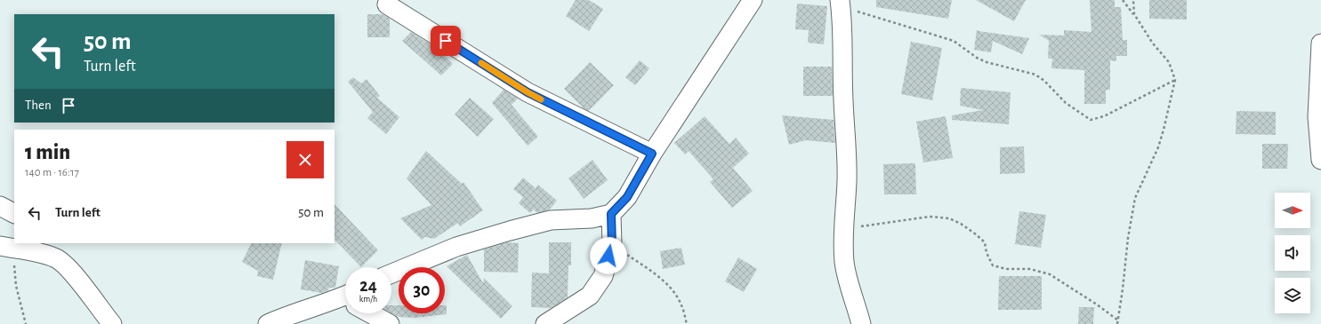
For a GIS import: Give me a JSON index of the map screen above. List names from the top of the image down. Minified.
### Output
{"north":"right","page":{"turn":["50 m","Turn left"],"then":"Then","heading":["1 min","140 m · 16:17"],"list":[{"name":"Turn left","value":"50 m"}],"speed":"24 km/h","limit":"30"}}
